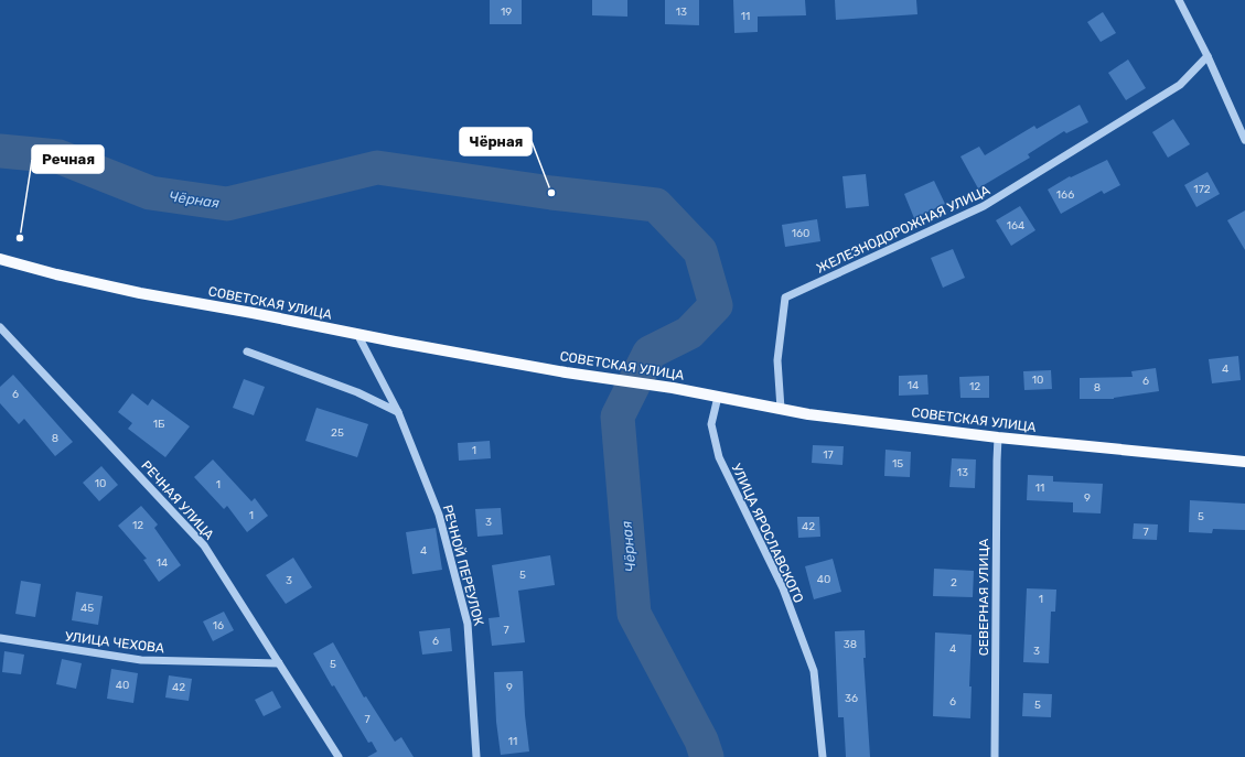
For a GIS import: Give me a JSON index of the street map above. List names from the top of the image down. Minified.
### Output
{"streets":{"main road":["СОВЕТСКАЯ УЛИЦА"],"street":["ЖЕЛЕЗНОДОРОЖНАЯ УЛИЦА","РЕЧНАЯ УЛИЦА","УЛИЦА ЯРОСЛАВСКОГО","РЕЧНОЙ ПЕРЕУЛОК","СЕВЕРНАЯ УЛИЦА","УЛИЦА ЧЕХОВА"]},"crossings":[["ЖЕЛЕЗНОДОРОЖНАЯ УЛИЦА","СОВЕТСКАЯ УЛИЦА"],["СОВЕТСКАЯ УЛИЦА","УЛИЦА ЯРОСЛАВСКОГО"],["СОВЕТСКАЯ УЛИЦА","РЕЧНОЙ ПЕРЕУЛОК"],["СОВЕТСКАЯ УЛИЦА","СЕВЕРНАЯ УЛИЦА"],["РЕЧНАЯ УЛИЦА","УЛИЦА ЧЕХОВА"]],"water":["Чёрная"],"places":["Чёрная","Речная"],"house_numbers":["19","13","11","172","166","164","160","4","10","6","14","12","8","6","1Б","25","8","1","17","15","13","10","1","11","9","1","5","3","12","42","7","4","14","5","40","3","2","1","45","16","7","6","38","4","3","5","40","42","9","36","6","5","7","11"]}
